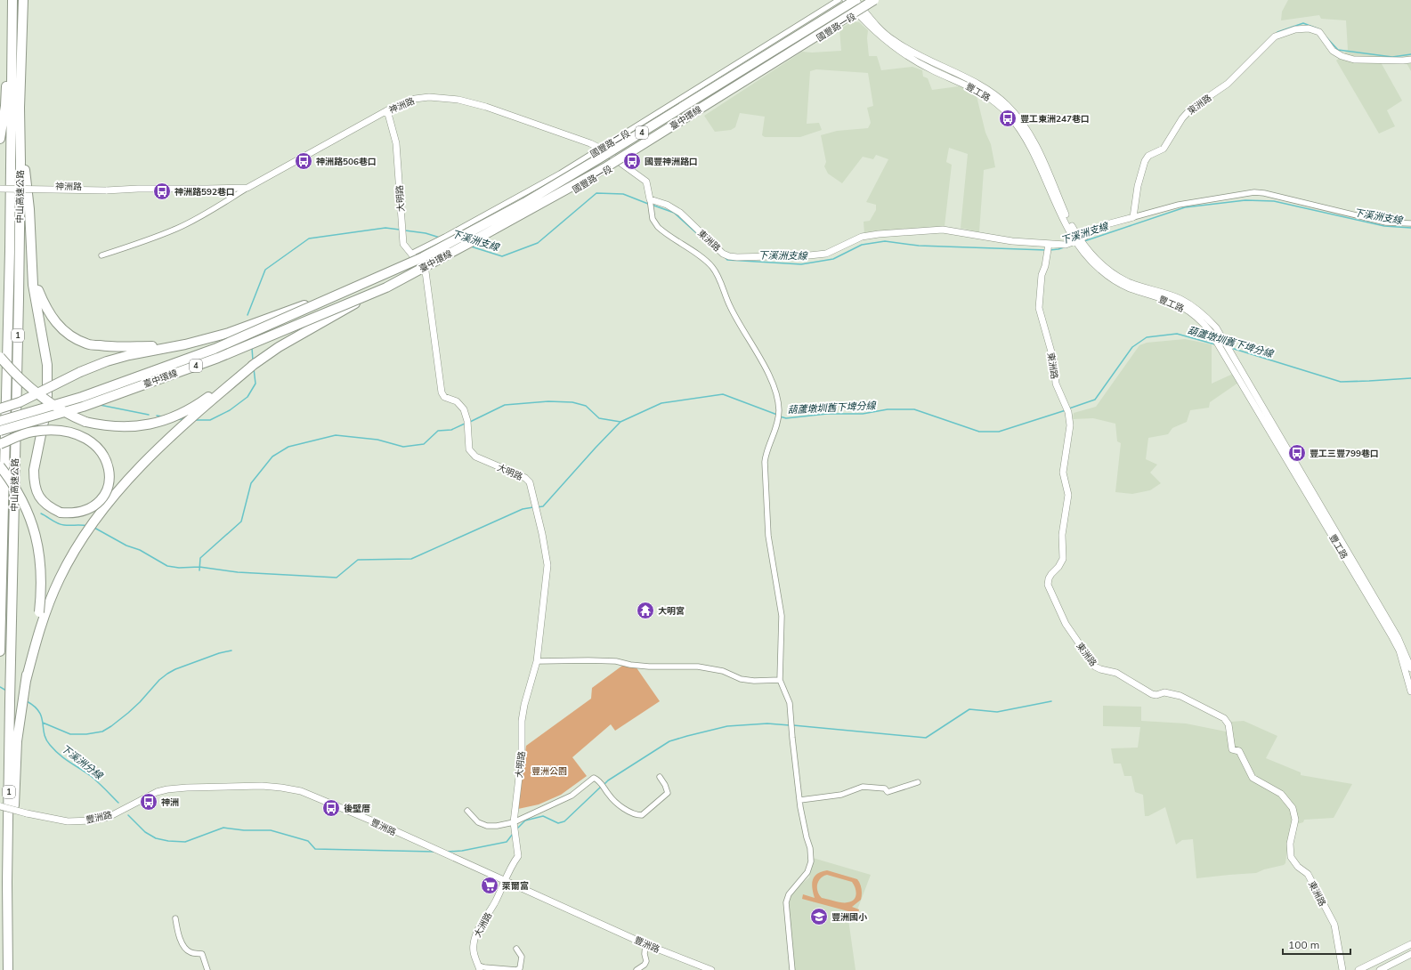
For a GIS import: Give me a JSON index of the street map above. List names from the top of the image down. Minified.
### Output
{"streets":{"highway":["臺中環線","4","中山高速公路","1"],"street":["國豐路一段","豐工路","東洲路","神洲路","國豐路二段","大明路","豐洲路","大洲路"]},"crossings":[["國豐路一段","豐工路"],["國豐路一段","神洲路"],["國豐路一段","大明路"],["豐工路","東洲路"],["豐工路","臺中環線"],["東洲路","神洲路"],["神洲路","國豐路二段"],["神洲路","大明路"],["國豐路二段","大明路"],["大明路","豐洲路"],["大明路","大洲路"],["豐洲路","大洲路"]],"water":["下溪洲支線","葫蘆墩圳舊下埤分線","下溪洲分線"],"parks":["豐洲公園"],"places":{"bus stop":["豐工東洲247巷口","神洲路506巷口","國豐神洲路口","神洲路592巷口","豐工三豐799巷口","神洲","後壁厝"],"temple":["大明宮"],"supermarket":["萊爾富"],"school or university":["豐洲國小"]},"scale_bar":"100 m"}
